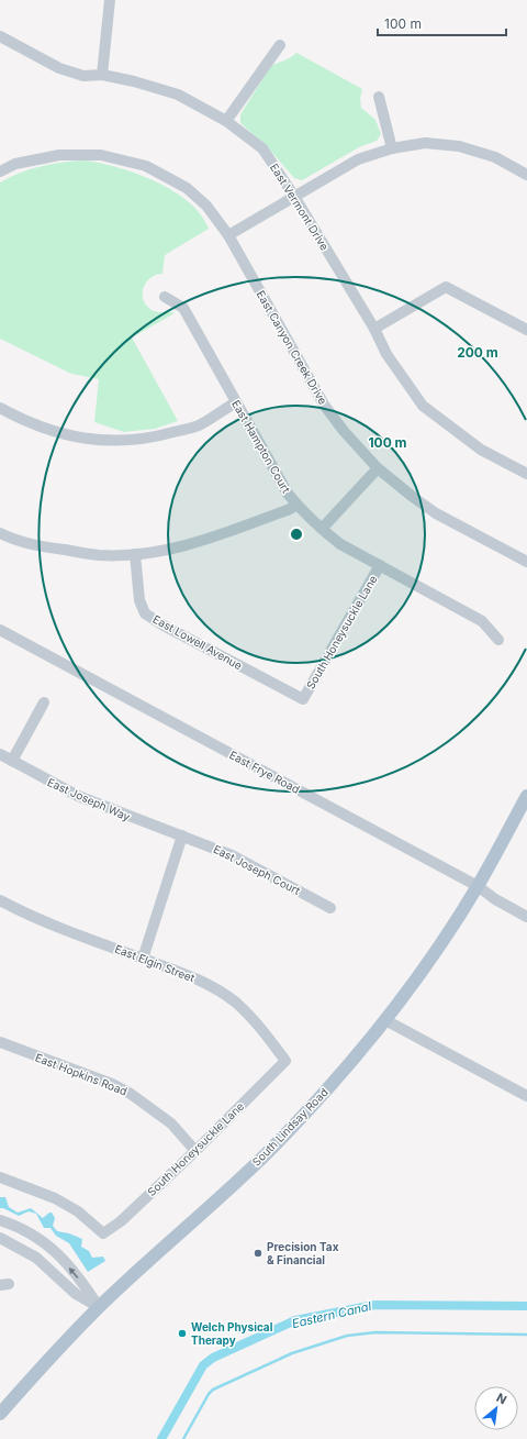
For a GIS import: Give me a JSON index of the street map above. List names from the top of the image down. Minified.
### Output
{"streets":{"main road":["South Lindsay Road"],"street":["East Vermont Drive","East Canyon Creek Drive","East Hampton Court","South Honeysuckle Lane","East Lowell Avenue","East Frye Road","East Joseph Way","East Joseph Court","East Elgin Street","East Hopkins Road"]},"crossings":[["East Hampton Court","South Honeysuckle Lane"],["South Honeysuckle Lane","East Lowell Avenue"],["South Honeysuckle Lane","East Elgin Street"],["South Honeysuckle Lane","East Hopkins Road"],["East Frye Road","South Lindsay Road"],["East Joseph Way","East Joseph Court"]],"water":["Eastern Canal"],"places":["Precision Tax & Financial","Welch Physical Therapy"],"scale_bar":"100 m","north":"top right","rings":["200 m","100 m"]}
